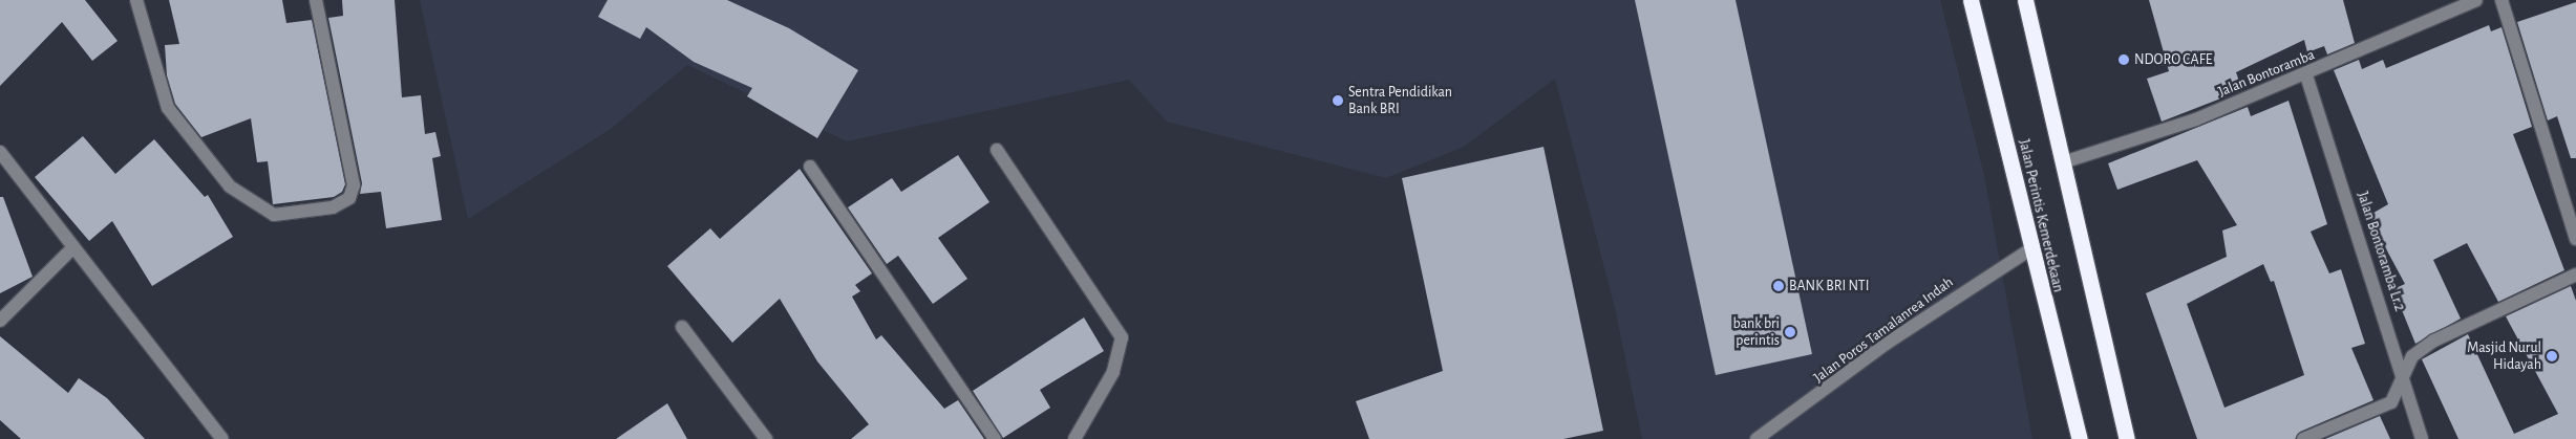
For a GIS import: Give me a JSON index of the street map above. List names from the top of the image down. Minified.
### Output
{"streets":{"highway":["Jalan Perintis Kemerdekaan"],"street":["Jalan Bontoramba","Jalan Bontoramba Lr.2","Jalan Poros Tamalanrea Indah"]},"crossings":[["Jalan Bontoramba","Jalan Bontoramba Lr.2"],["Jalan Perintis Kemerdekaan","Jalan Poros Tamalanrea Indah"]],"places":["NDORO CAFE","Sentra Pendidikan Bank BRI","BANK BRI NTI","bank bri perintis","Masjid Nurul Hidayah"]}
